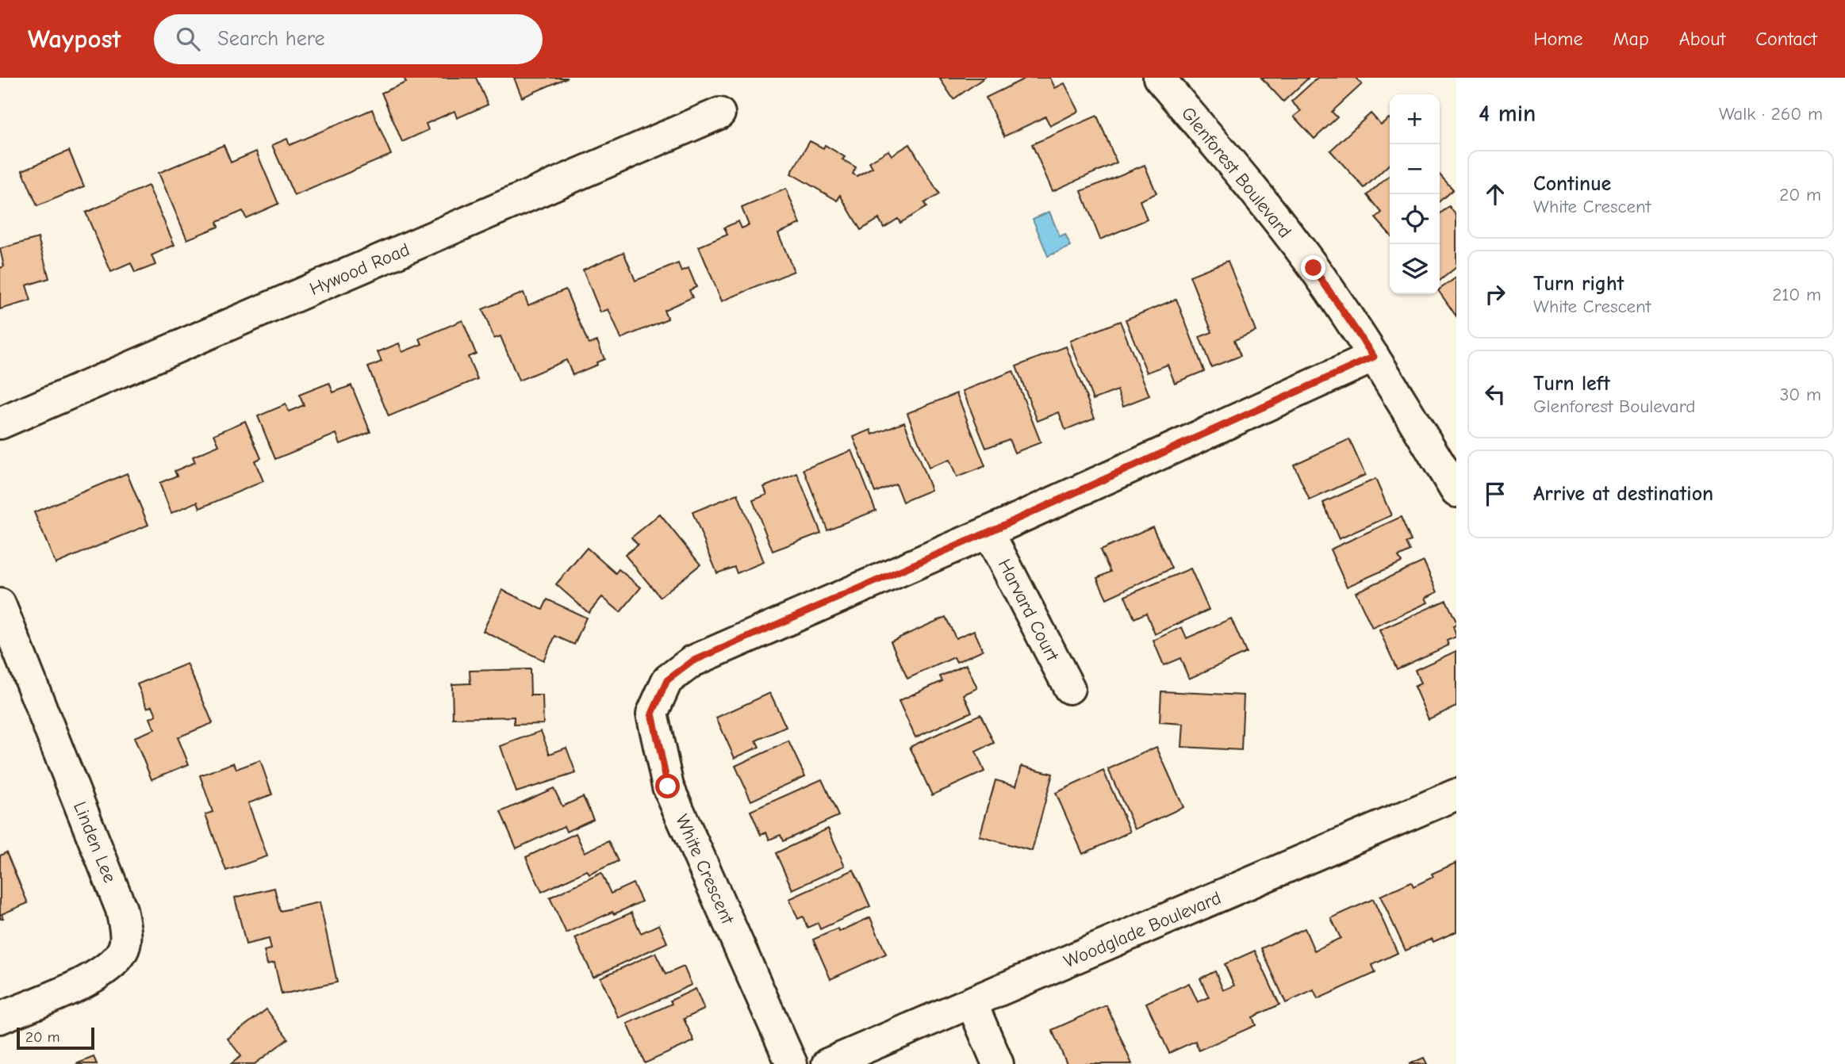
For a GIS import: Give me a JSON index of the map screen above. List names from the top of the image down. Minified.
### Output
{"streets":{"street":["Glenforest Boulevard","Hywood Road","Harvard Court","Linden Lee","White Crescent","Woodglade Boulevard"]},"crossings":[["Glenforest Boulevard","White Crescent"],["Harvard Court","White Crescent"]],"scale_bar":"20 m","page":{"header":"Waypost","search":"Search here","nav":["Home","Map","About","Contact"],"heading":["4 min","Walk · 260 m"],"map_buttons":["+","−"],"list":[["Continue","White Crescent","20 m"],["Turn right","White Crescent","210 m"],["Turn left","Glenforest Boulevard","30 m"],"Arrive at destination"],"scale":"20 m"}}
